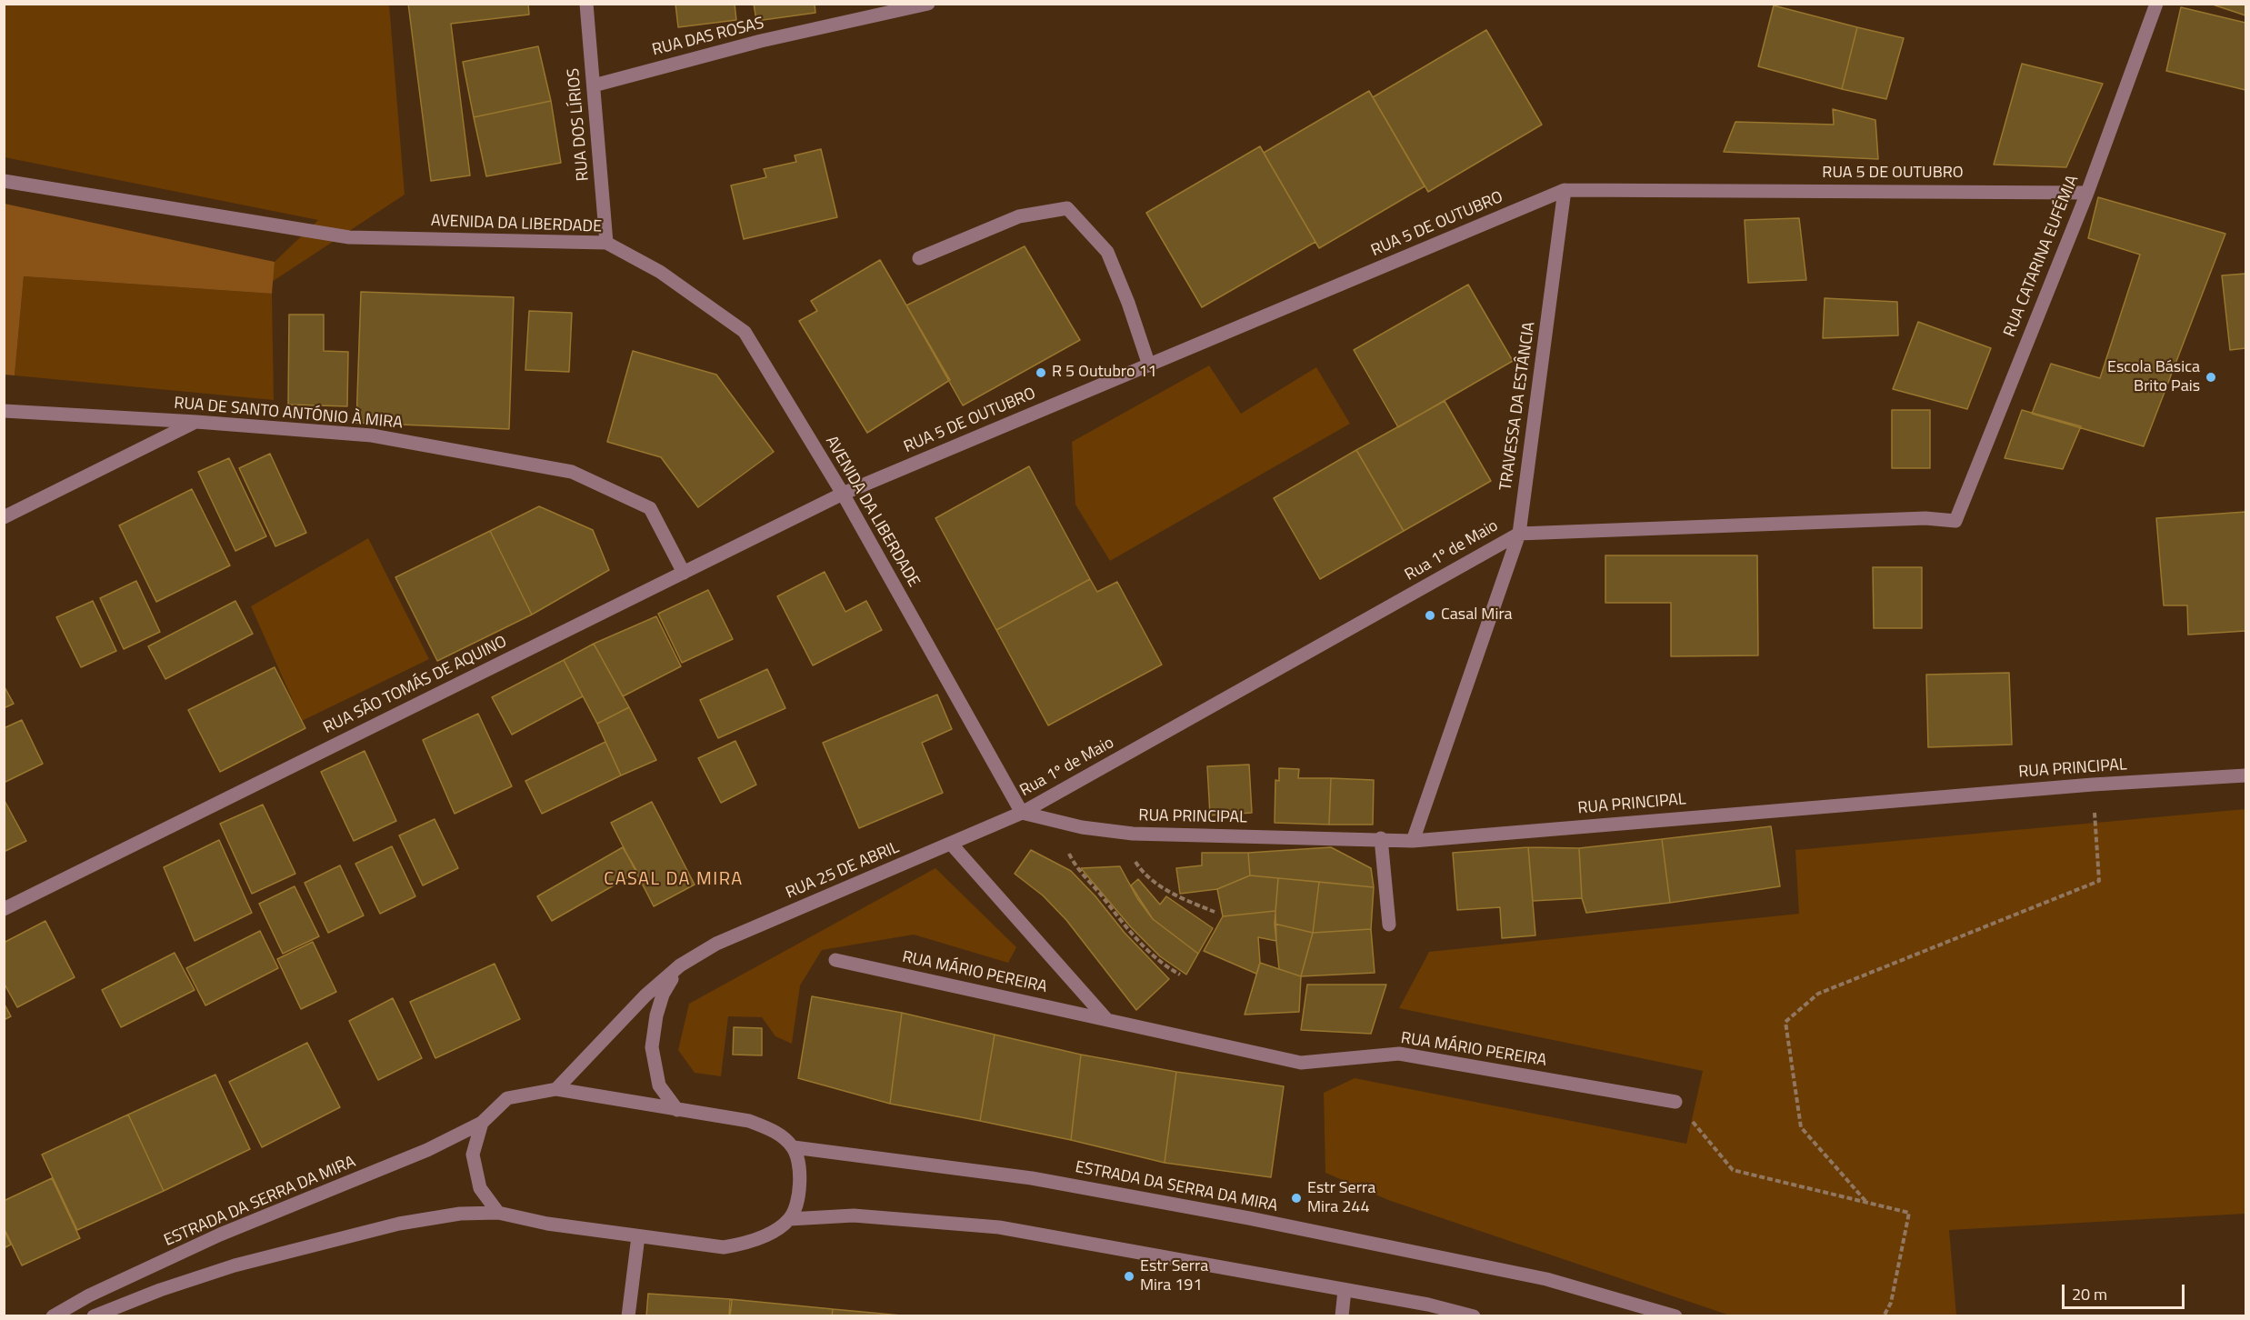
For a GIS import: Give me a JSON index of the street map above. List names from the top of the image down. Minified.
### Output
{"streets":{"street":["RUA DAS ROSAS","RUA DOS LÍRIOS","RUA 5 DE OUTUBRO","AVENIDA DA LIBERDADE","RUA CATARINA EUFÉMIA","TRAVESSA DA ESTÂNCIA","RUA DE SANTO ANTÓNIO À MIRA","Rua 1º de Maio","RUA SÃO TOMÁS DE AQUINO","RUA PRINCIPAL","RUA 25 DE ABRIL","RUA MÁRIO PEREIRA","ESTRADA DA SERRA DA MIRA"]},"crossings":[["RUA DAS ROSAS","RUA DOS LÍRIOS"],["RUA DOS LÍRIOS","AVENIDA DA LIBERDADE"],["RUA 5 DE OUTUBRO","AVENIDA DA LIBERDADE"],["RUA 5 DE OUTUBRO","RUA CATARINA EUFÉMIA"],["RUA 5 DE OUTUBRO","TRAVESSA DA ESTÂNCIA"],["RUA 5 DE OUTUBRO","RUA SÃO TOMÁS DE AQUINO"],["AVENIDA DA LIBERDADE","Rua 1º de Maio"],["AVENIDA DA LIBERDADE","RUA SÃO TOMÁS DE AQUINO"],["AVENIDA DA LIBERDADE","RUA PRINCIPAL"],["AVENIDA DA LIBERDADE","RUA 25 DE ABRIL"],["RUA CATARINA EUFÉMIA","Rua 1º de Maio"],["TRAVESSA DA ESTÂNCIA","Rua 1º de Maio"],["TRAVESSA DA ESTÂNCIA","RUA PRINCIPAL"],["RUA DE SANTO ANTÓNIO À MIRA","RUA SÃO TOMÁS DE AQUINO"],["Rua 1º de Maio","RUA PRINCIPAL"],["Rua 1º de Maio","RUA 25 DE ABRIL"],["RUA PRINCIPAL","RUA 25 DE ABRIL"],["RUA 25 DE ABRIL","RUA MÁRIO PEREIRA"],["RUA 25 DE ABRIL","ESTRADA DA SERRA DA MIRA"]],"districts":["CASAL DA MIRA"],"places":["R 5 Outubro 11","Escola Básica Brito Pais","Casal Mira","Estr Serra Mira 244","Estr Serra Mira 191"],"scale_bar":"20 m"}
